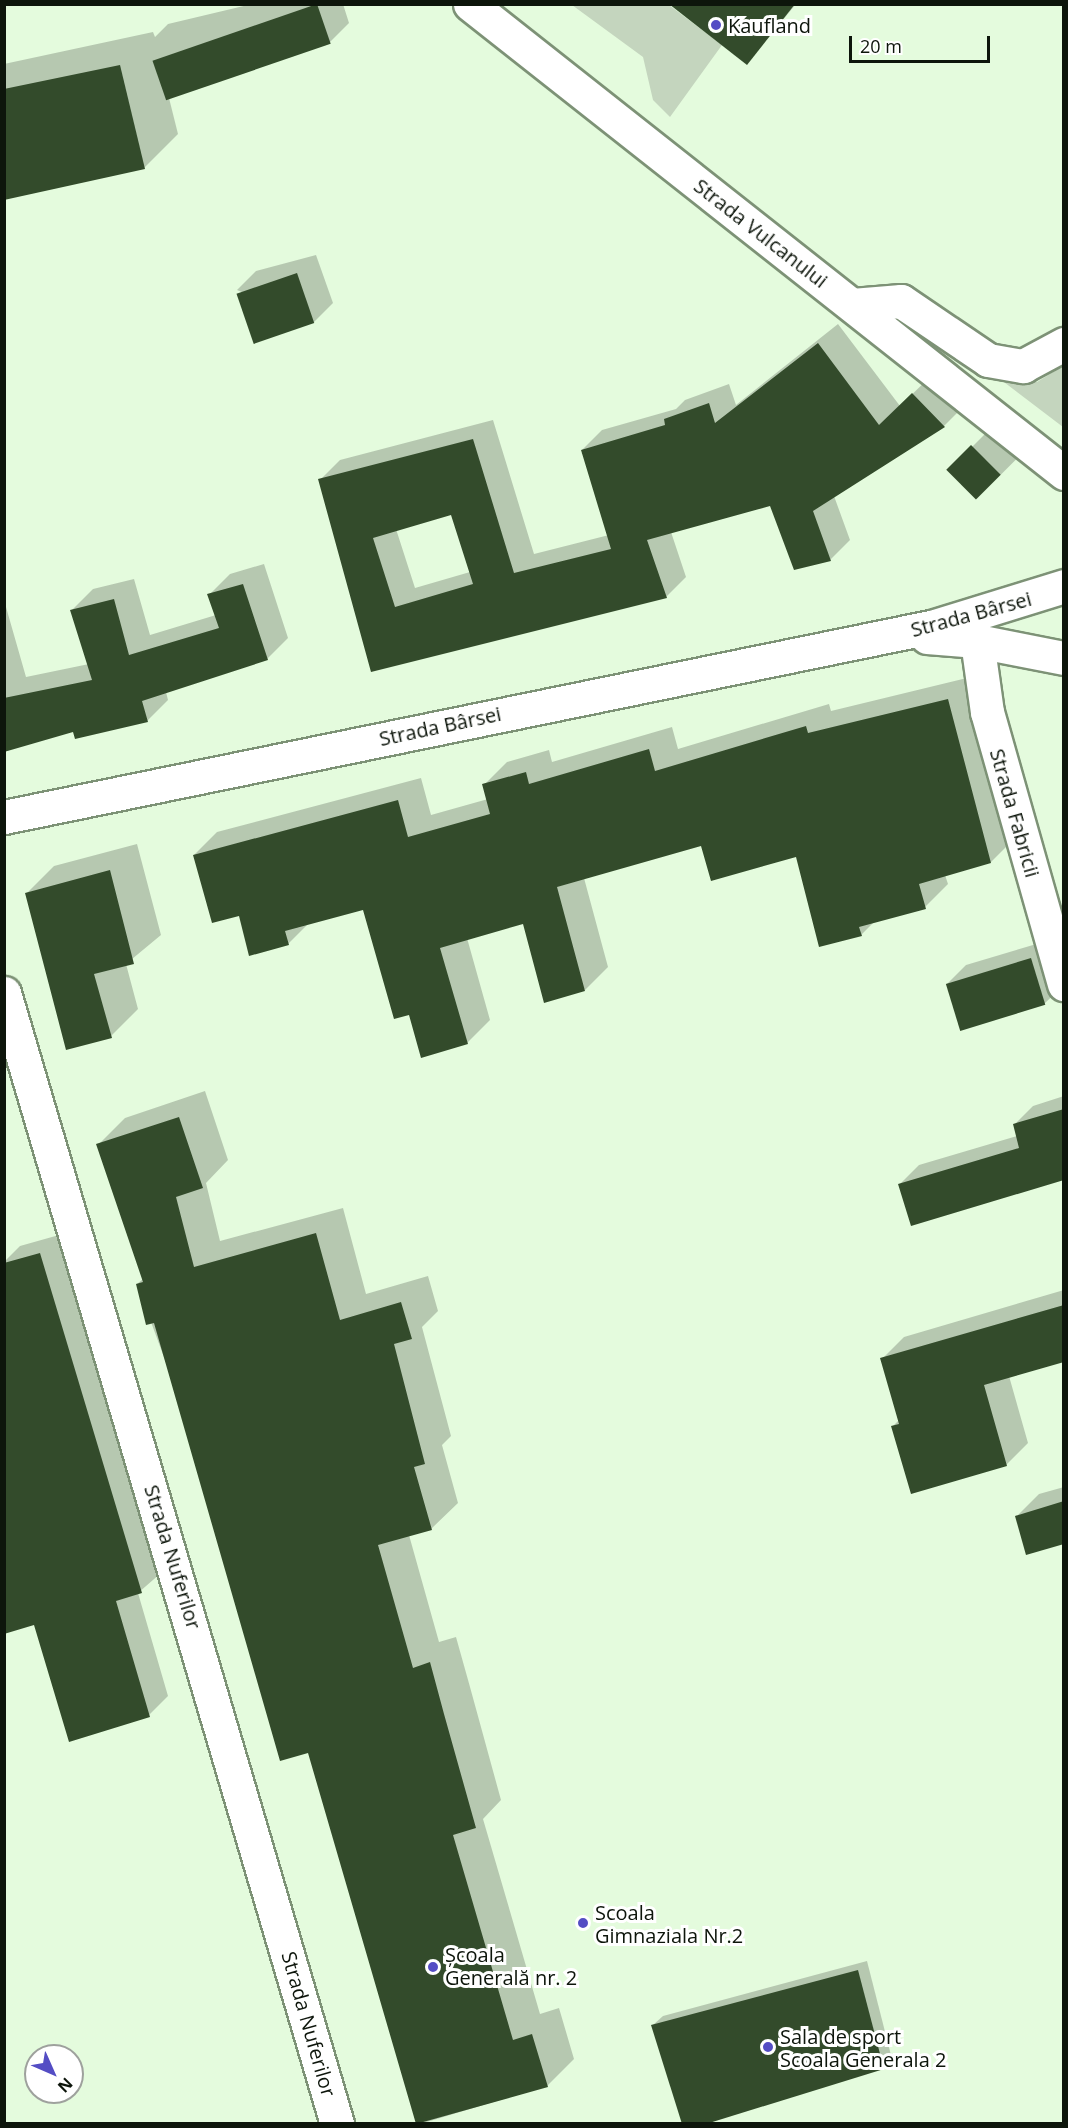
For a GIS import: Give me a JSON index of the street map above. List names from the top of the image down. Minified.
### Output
{"streets":{"main road":["Strada Vulcanului","Strada Bârsei","Strada Fabricii","Strada Nuferilor"]},"crossings":[["Strada Bârsei","Strada Fabricii"]],"places":["Kaufland","Scoala Gimnaziala Nr.2","Școala Generală nr. 2","Sala de sport Scoala Generala 2"],"scale_bar":"20 m","north":"bottom right"}
